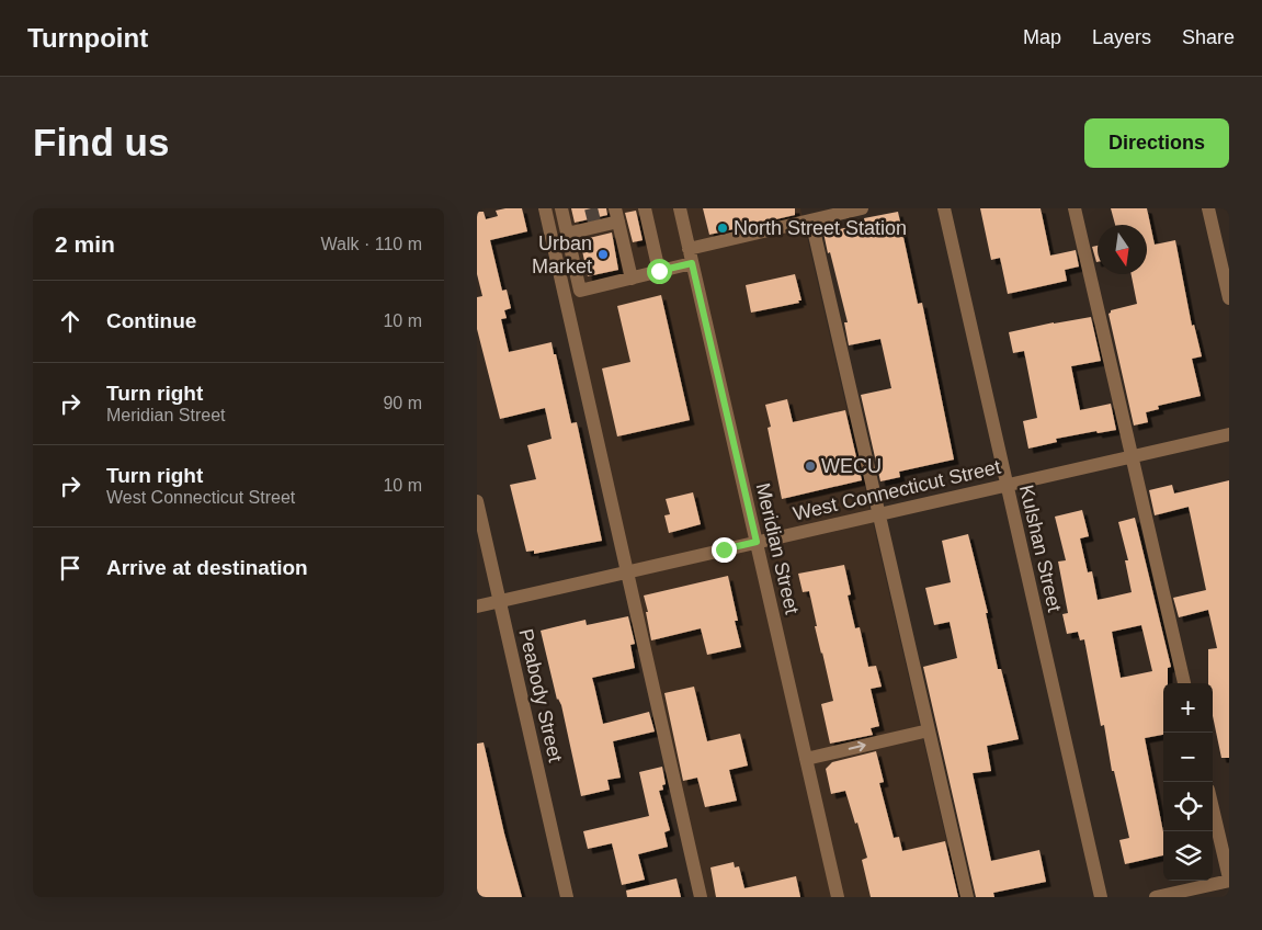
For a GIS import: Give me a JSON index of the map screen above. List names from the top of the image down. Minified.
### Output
{"streets":{"street":["West Connecticut Street","Meridian Street","Kulshan Street","Peabody Street"]},"crossings":[["West Connecticut Street","Meridian Street"],["West Connecticut Street","Kulshan Street"],["West Connecticut Street","Peabody Street"]],"places":["North Street Station","Urban Market","WECU"],"north":"bottom","page":{"header":"Turnpoint","nav":["Map","Layers","Share"],"buttons":"Directions","title":"Find us","heading":["2 min","Walk · 110 m"],"list":[["Continue","10 m"],["Turn right","Meridian Street","90 m"],["Turn right","West Connecticut Street","10 m"],"Arrive at destination"],"map_buttons":["+","−"]}}
